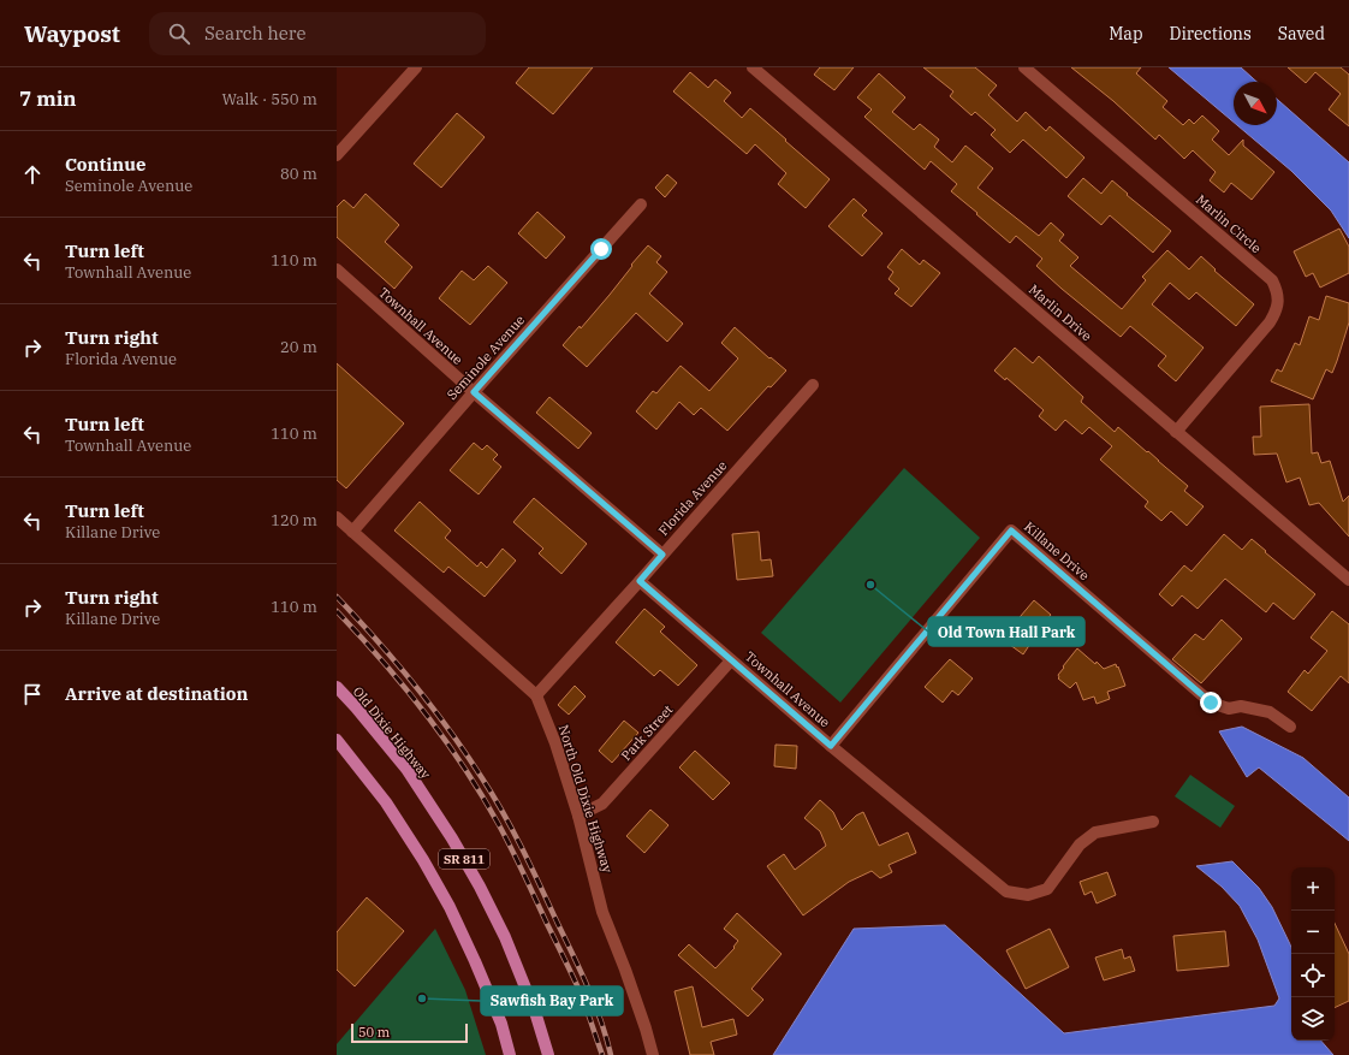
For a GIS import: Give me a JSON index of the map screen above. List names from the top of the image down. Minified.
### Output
{"streets":{"main road":["Old Dixie Highway","SR 811"],"street":["Marlin Circle","Marlin Drive","Townhall Avenue","Seminole Avenue","Florida Avenue","Killane Drive","Park Street","North Old Dixie Highway"]},"crossings":[["Marlin Circle","Marlin Drive"],["Townhall Avenue","Seminole Avenue"],["Townhall Avenue","Florida Avenue"],["Townhall Avenue","Killane Drive"],["Townhall Avenue","Park Street"],["Seminole Avenue","North Old Dixie Highway"],["Florida Avenue","North Old Dixie Highway"],["Park Street","North Old Dixie Highway"]],"places":["Old Town Hall Park","Sawfish Bay Park"],"scale_bar":"50 m","north":"bottom right","page":{"header":"Waypost","search":"Search here","nav":["Map","Directions","Saved"],"heading":["7 min","Walk · 550 m"],"list":[["Continue","Seminole Avenue","80 m"],["Turn left","Townhall Avenue","110 m"],["Turn right","Florida Avenue","20 m"],["Turn left","Townhall Avenue","110 m"],["Turn left","Killane Drive","120 m"],["Turn right","Killane Drive","110 m"],"Arrive at destination"],"map_buttons":["+","−"],"scale":"50 m"}}
